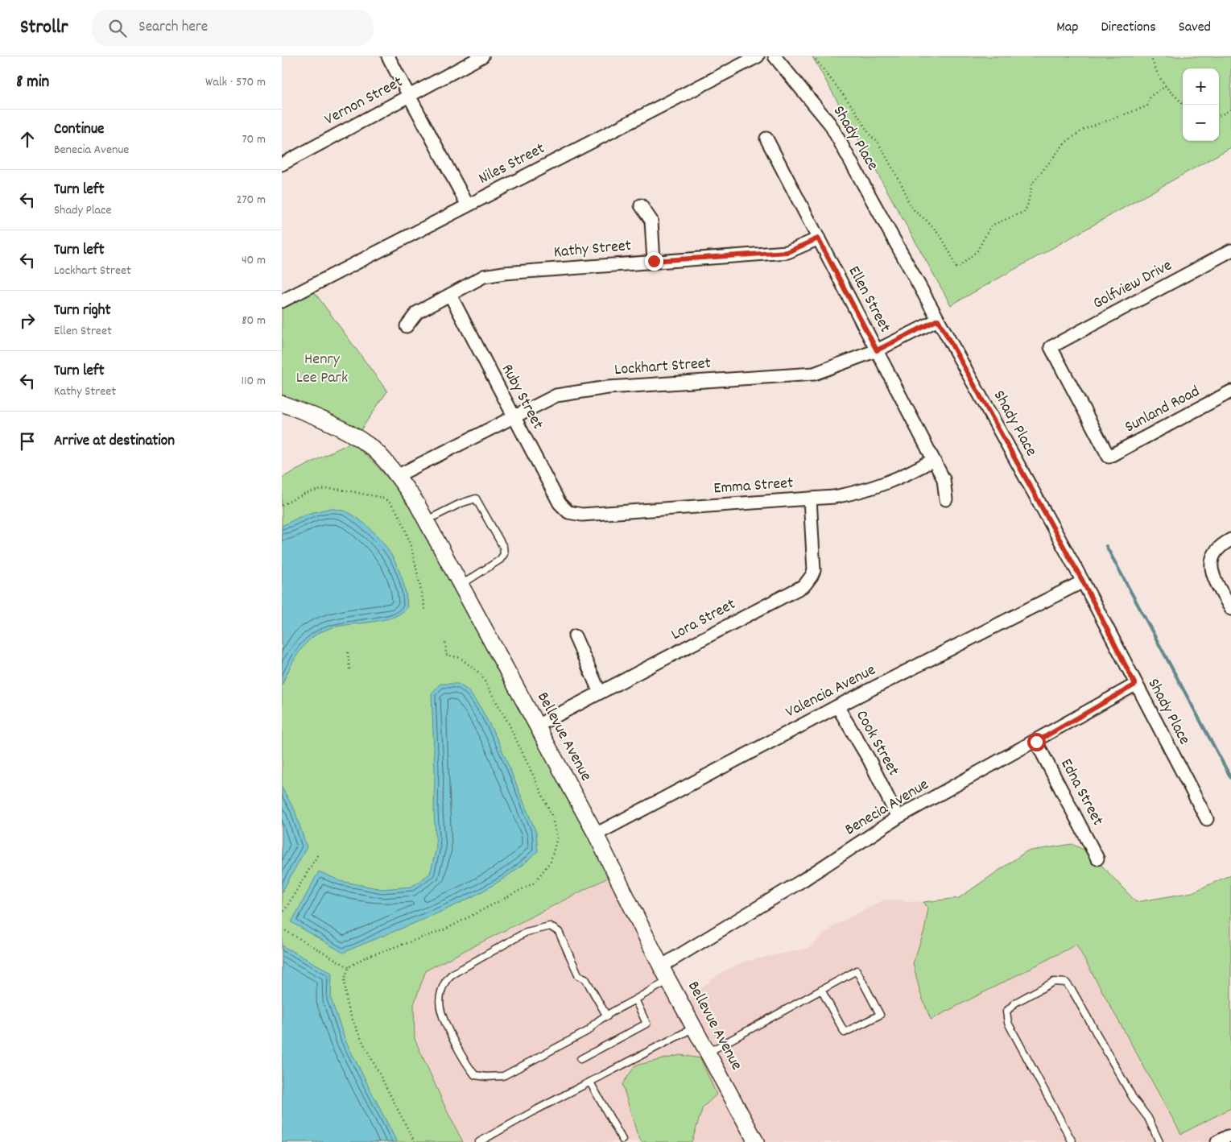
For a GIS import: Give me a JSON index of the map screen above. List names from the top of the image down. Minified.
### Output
{"streets":{"street":["Vernon Street","Shady Place","Niles Street","Kathy Street","Golfview Drive","Ellen Street","Lockhart Street","Ruby Street","Sunland Road","Emma Street","Lora Street","Valencia Avenue","Bellevue Avenue","Cook Street","Edna Street","Benecia Avenue"]},"crossings":[["Shady Place","Lockhart Street"],["Shady Place","Valencia Avenue"],["Shady Place","Benecia Avenue"],["Kathy Street","Ellen Street"],["Kathy Street","Ruby Street"],["Golfview Drive","Sunland Road"],["Ellen Street","Lockhart Street"],["Ellen Street","Emma Street"],["Lockhart Street","Ruby Street"],["Lockhart Street","Bellevue Avenue"],["Ruby Street","Emma Street"],["Emma Street","Lora Street"],["Lora Street","Bellevue Avenue"],["Valencia Avenue","Bellevue Avenue"],["Valencia Avenue","Cook Street"],["Bellevue Avenue","Benecia Avenue"],["Cook Street","Benecia Avenue"],["Edna Street","Benecia Avenue"]],"parks":["Henry Lee Park"],"page":{"header":"Strollr","search":"Search here","nav":["Map","Directions","Saved"],"heading":["8 min","Walk · 570 m"],"map_buttons":["+","−"],"list":[["Continue","Benecia Avenue","70 m"],["Turn left","Shady Place","270 m"],["Turn left","Lockhart Street","40 m"],["Turn right","Ellen Street","80 m"],["Turn left","Kathy Street","110 m"],"Arrive at destination"]}}
